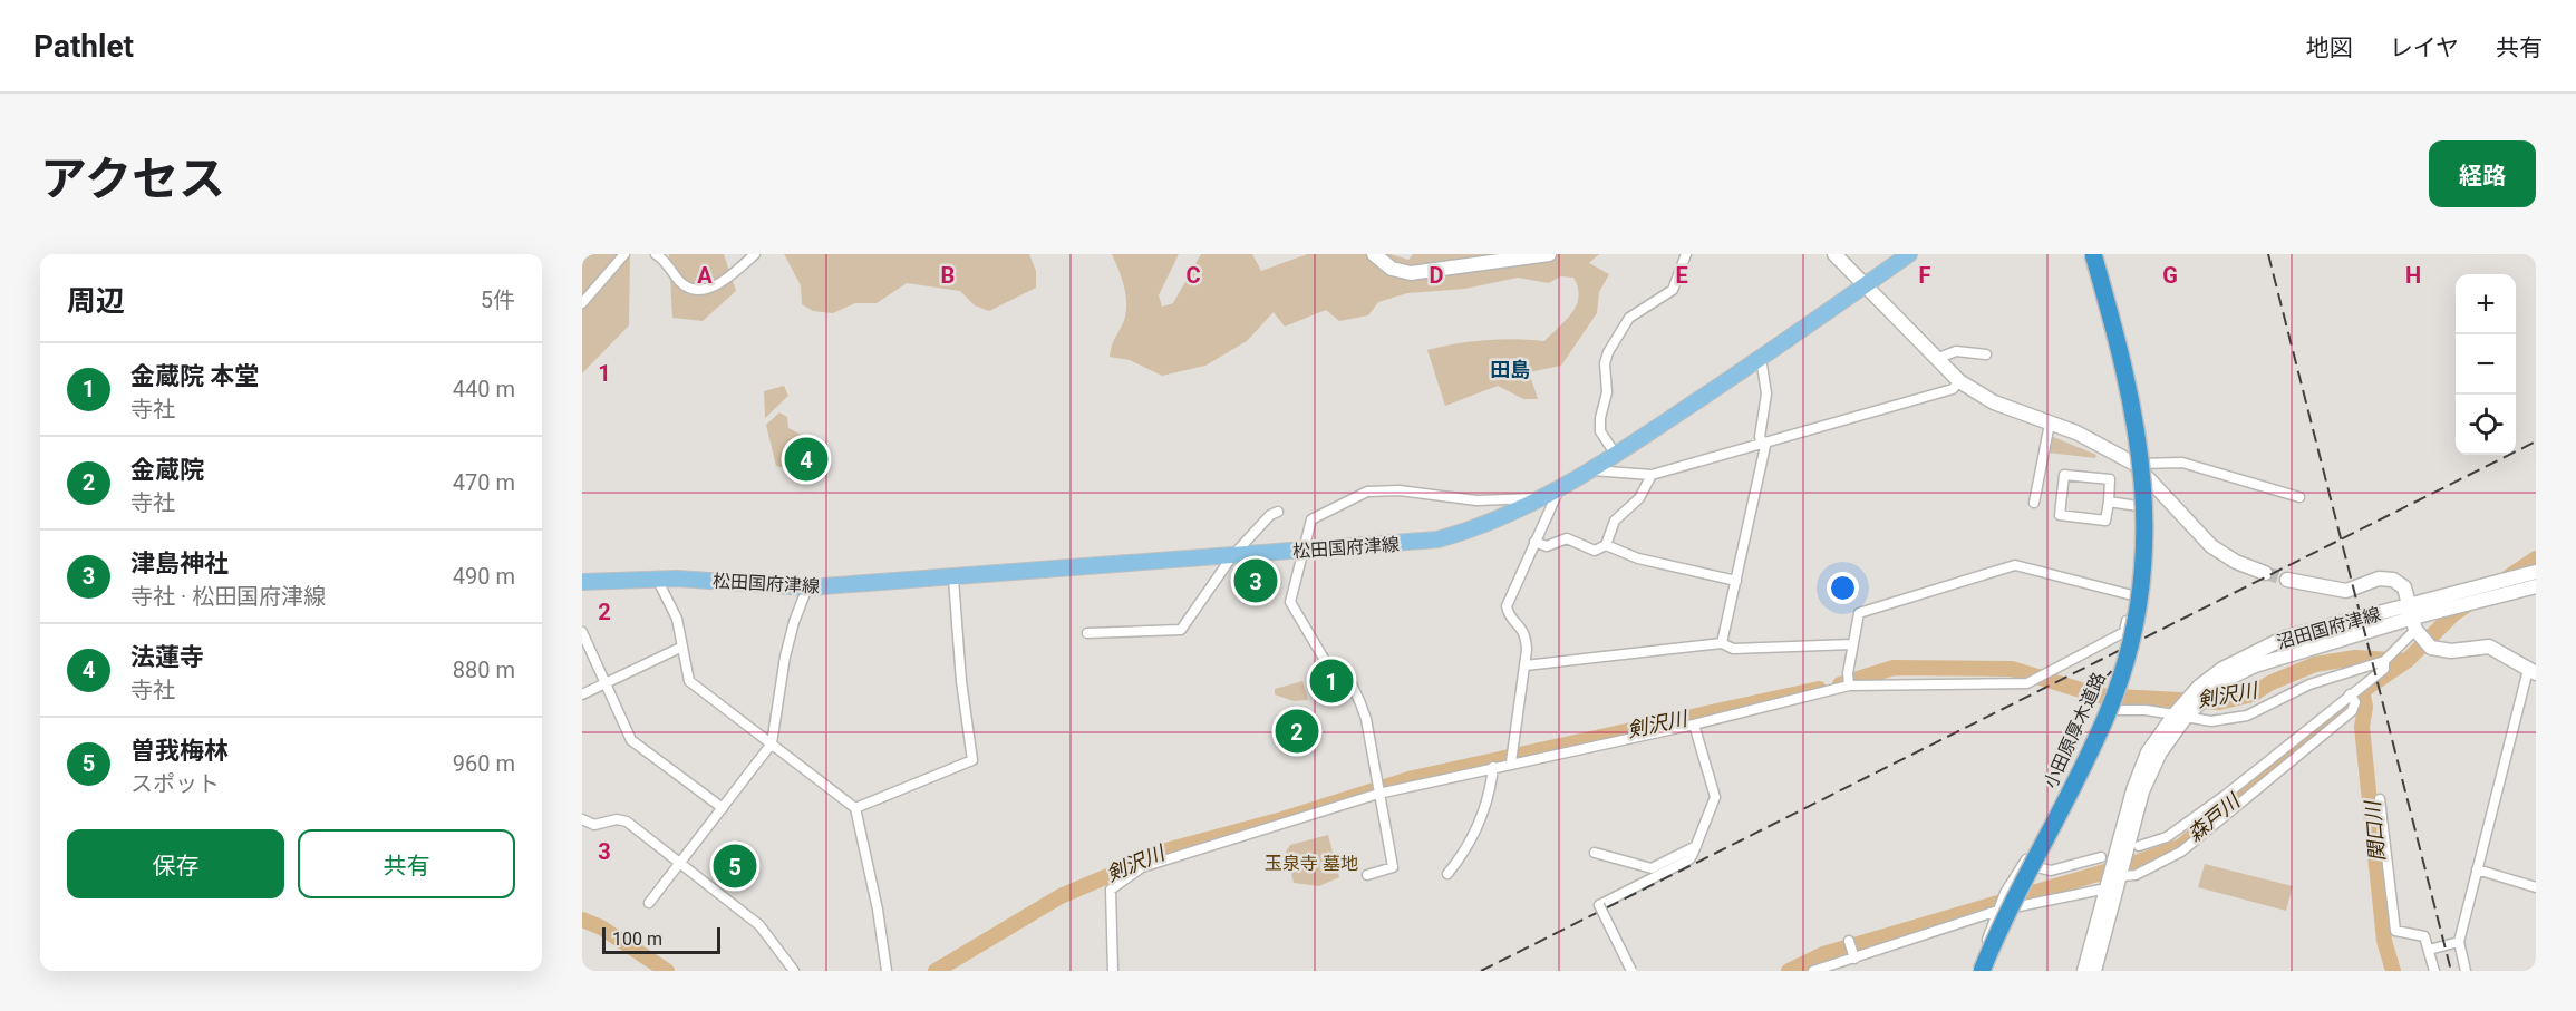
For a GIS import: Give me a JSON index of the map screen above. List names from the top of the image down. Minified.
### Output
{"streets":{"highway":["小田原厚木道路"],"main road":["松田国府津線","沼田国府津線"]},"districts":["田島"],"water":["剣沢川","森戸川","関口川"],"parks":["玉泉寺 墓地"],"scale_bar":"100 m","page":{"header":"Pathlet","nav":["地図","レイヤ","共有"],"title":"アクセス","buttons":["経路",["保存","共有"]],"heading":["周辺","5件"],"map_buttons":["+","−"],"list":[{"mark":"1","name":"金蔵院 本堂","note":"寺社","value":"440 m"},{"mark":"2","name":"金蔵院","note":"寺社","value":"470 m"},{"mark":"3","name":"津島神社","note":"寺社 · 松田国府津線","value":"490 m"},{"mark":"4","name":"法蓮寺","note":"寺社","value":"880 m"},{"mark":"5","name":"曽我梅林","note":"スポット","value":"960 m"}],"pins":["4","3","1","2","5"],"scale":"100 m"},"grid":{"columns":["A","B","C","D","E","F","G","H"],"rows":["1","2","3"]}}
